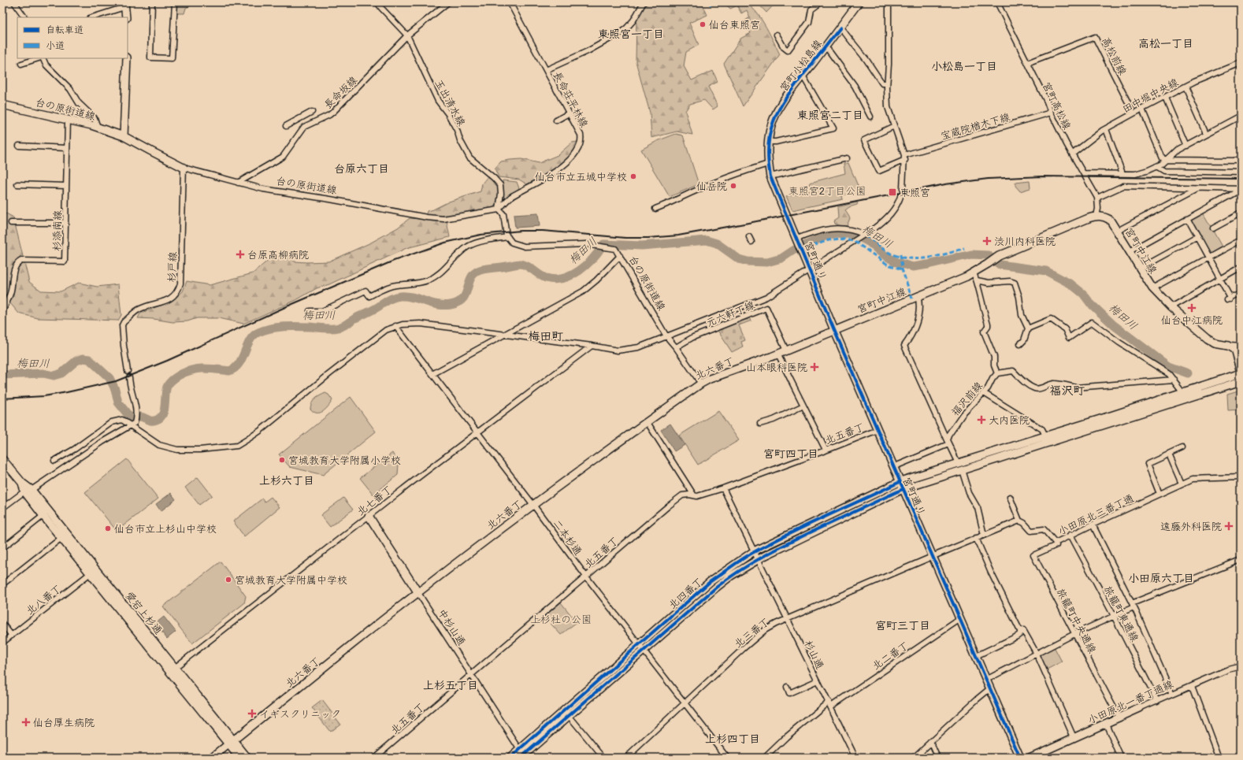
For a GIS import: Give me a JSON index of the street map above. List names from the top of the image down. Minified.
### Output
{"streets":{"street":["高松前線","宮町小松島線","長命坂線","田中堀中央線","長命荘平林線","玉出清水線","宮町高松線","台の原街道線","宝蔵院楢木下線","杉添南線","宮町中江線","宮町通り","杉戸線","元六軒丁線","北六番丁","福沢前線","北五番丁","北七番丁","小田原北三番丁通","二本杉通","北四番丁","北八番丁","愛宕上杉通","旅籠町東通線","旅籠町中央通線","中杉山通","北三番丁","杉山通","北二番丁","小田原北一番丁通線"]},"crossings":[["高松前線","田中堀中央線"],["高松前線","宮町高松線"],["宮町小松島線","宮町通り"],["長命坂線","玉出清水線"],["長命坂線","台の原街道線"],["田中堀中央線","宮町高松線"],["長命荘平林線","玉出清水線"],["長命荘平林線","台の原街道線"],["玉出清水線","台の原街道線"],["宮町高松線","宝蔵院楢木下線"],["宮町高松線","宮町中江線"],["台の原街道線","杉添南線"],["台の原街道線","杉戸線"],["台の原街道線","元六軒丁線"],["台の原街道線","北六番丁"],["宮町中江線","宮町通り"],["宮町中江線","北六番丁"],["宮町通り","北六番丁"],["宮町通り","北五番丁"],["宮町通り","北四番丁"],["宮町通り","北三番丁"],["宮町通り","北二番丁"],["元六軒丁線","北六番丁"],["北六番丁","二本杉通"],["北六番丁","愛宕上杉通"],["北六番丁","中杉山通"],["北五番丁","二本杉通"],["北五番丁","中杉山通"],["北五番丁","杉山通"],["北七番丁","二本杉通"],["北七番丁","愛宕上杉通"],["北七番丁","中杉山通"],["小田原北三番丁通","旅籠町東通線"],["小田原北三番丁通","旅籠町中央通線"],["二本杉通","北四番丁"],["二本杉通","北三番丁"],["北四番丁","中杉山通"],["北四番丁","杉山通"],["北八番丁","愛宕上杉通"],["旅籠町東通線","小田原北一番丁通線"],["旅籠町中央通線","小田原北一番丁通線"],["北三番丁","杉山通"],["杉山通","北二番丁"]],"districts":["東照宮一丁目","高松一丁目","小松島一丁目","東照宮二丁目","台原六丁目","梅田町","福沢町","宮町四丁目","上杉六丁目","小田原六丁目","宮町三丁目","上杉五丁目","上杉四丁目"],"water":["梅田川"],"parks":["東照宮2丁目公園","上杉杜の公園"],"places":{"other":["仙台東照宮","仙台市立五城中学校","仙岳院","宮城教育大学附属小学校","仙台市立上杉山中学校","宮城教育大学附属中学校"],"transit":["東照宮"],"health":["渋川内科医院","台原高柳病院","仙台中江病院","山本眼科医院","大内医院","遠藤外科医院","イギスクリニック","仙台厚生病院"]},"legend":["自転車道","小道"]}
